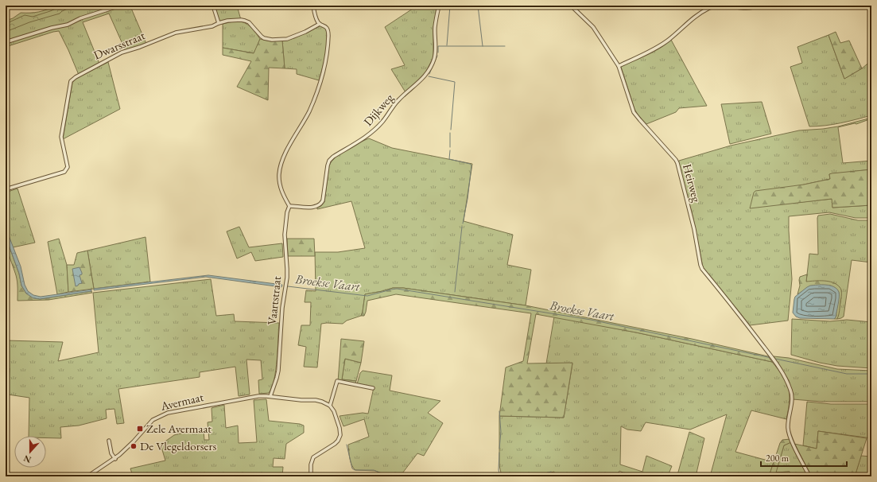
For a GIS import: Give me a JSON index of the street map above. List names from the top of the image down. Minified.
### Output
{"streets":{"street":["Dwarsstraat","Dijkweg","Heirweg","Vaartstraat","Avermaat"]},"crossings":[["Dijkweg","Vaartstraat"],["Vaartstraat","Avermaat"]],"water":["Broekse Vaart"],"places":{"transit":["Zele Avermaat"],"other":["De Vlegeldorsers"]},"scale_bar":"200 m","north":"bottom"}
